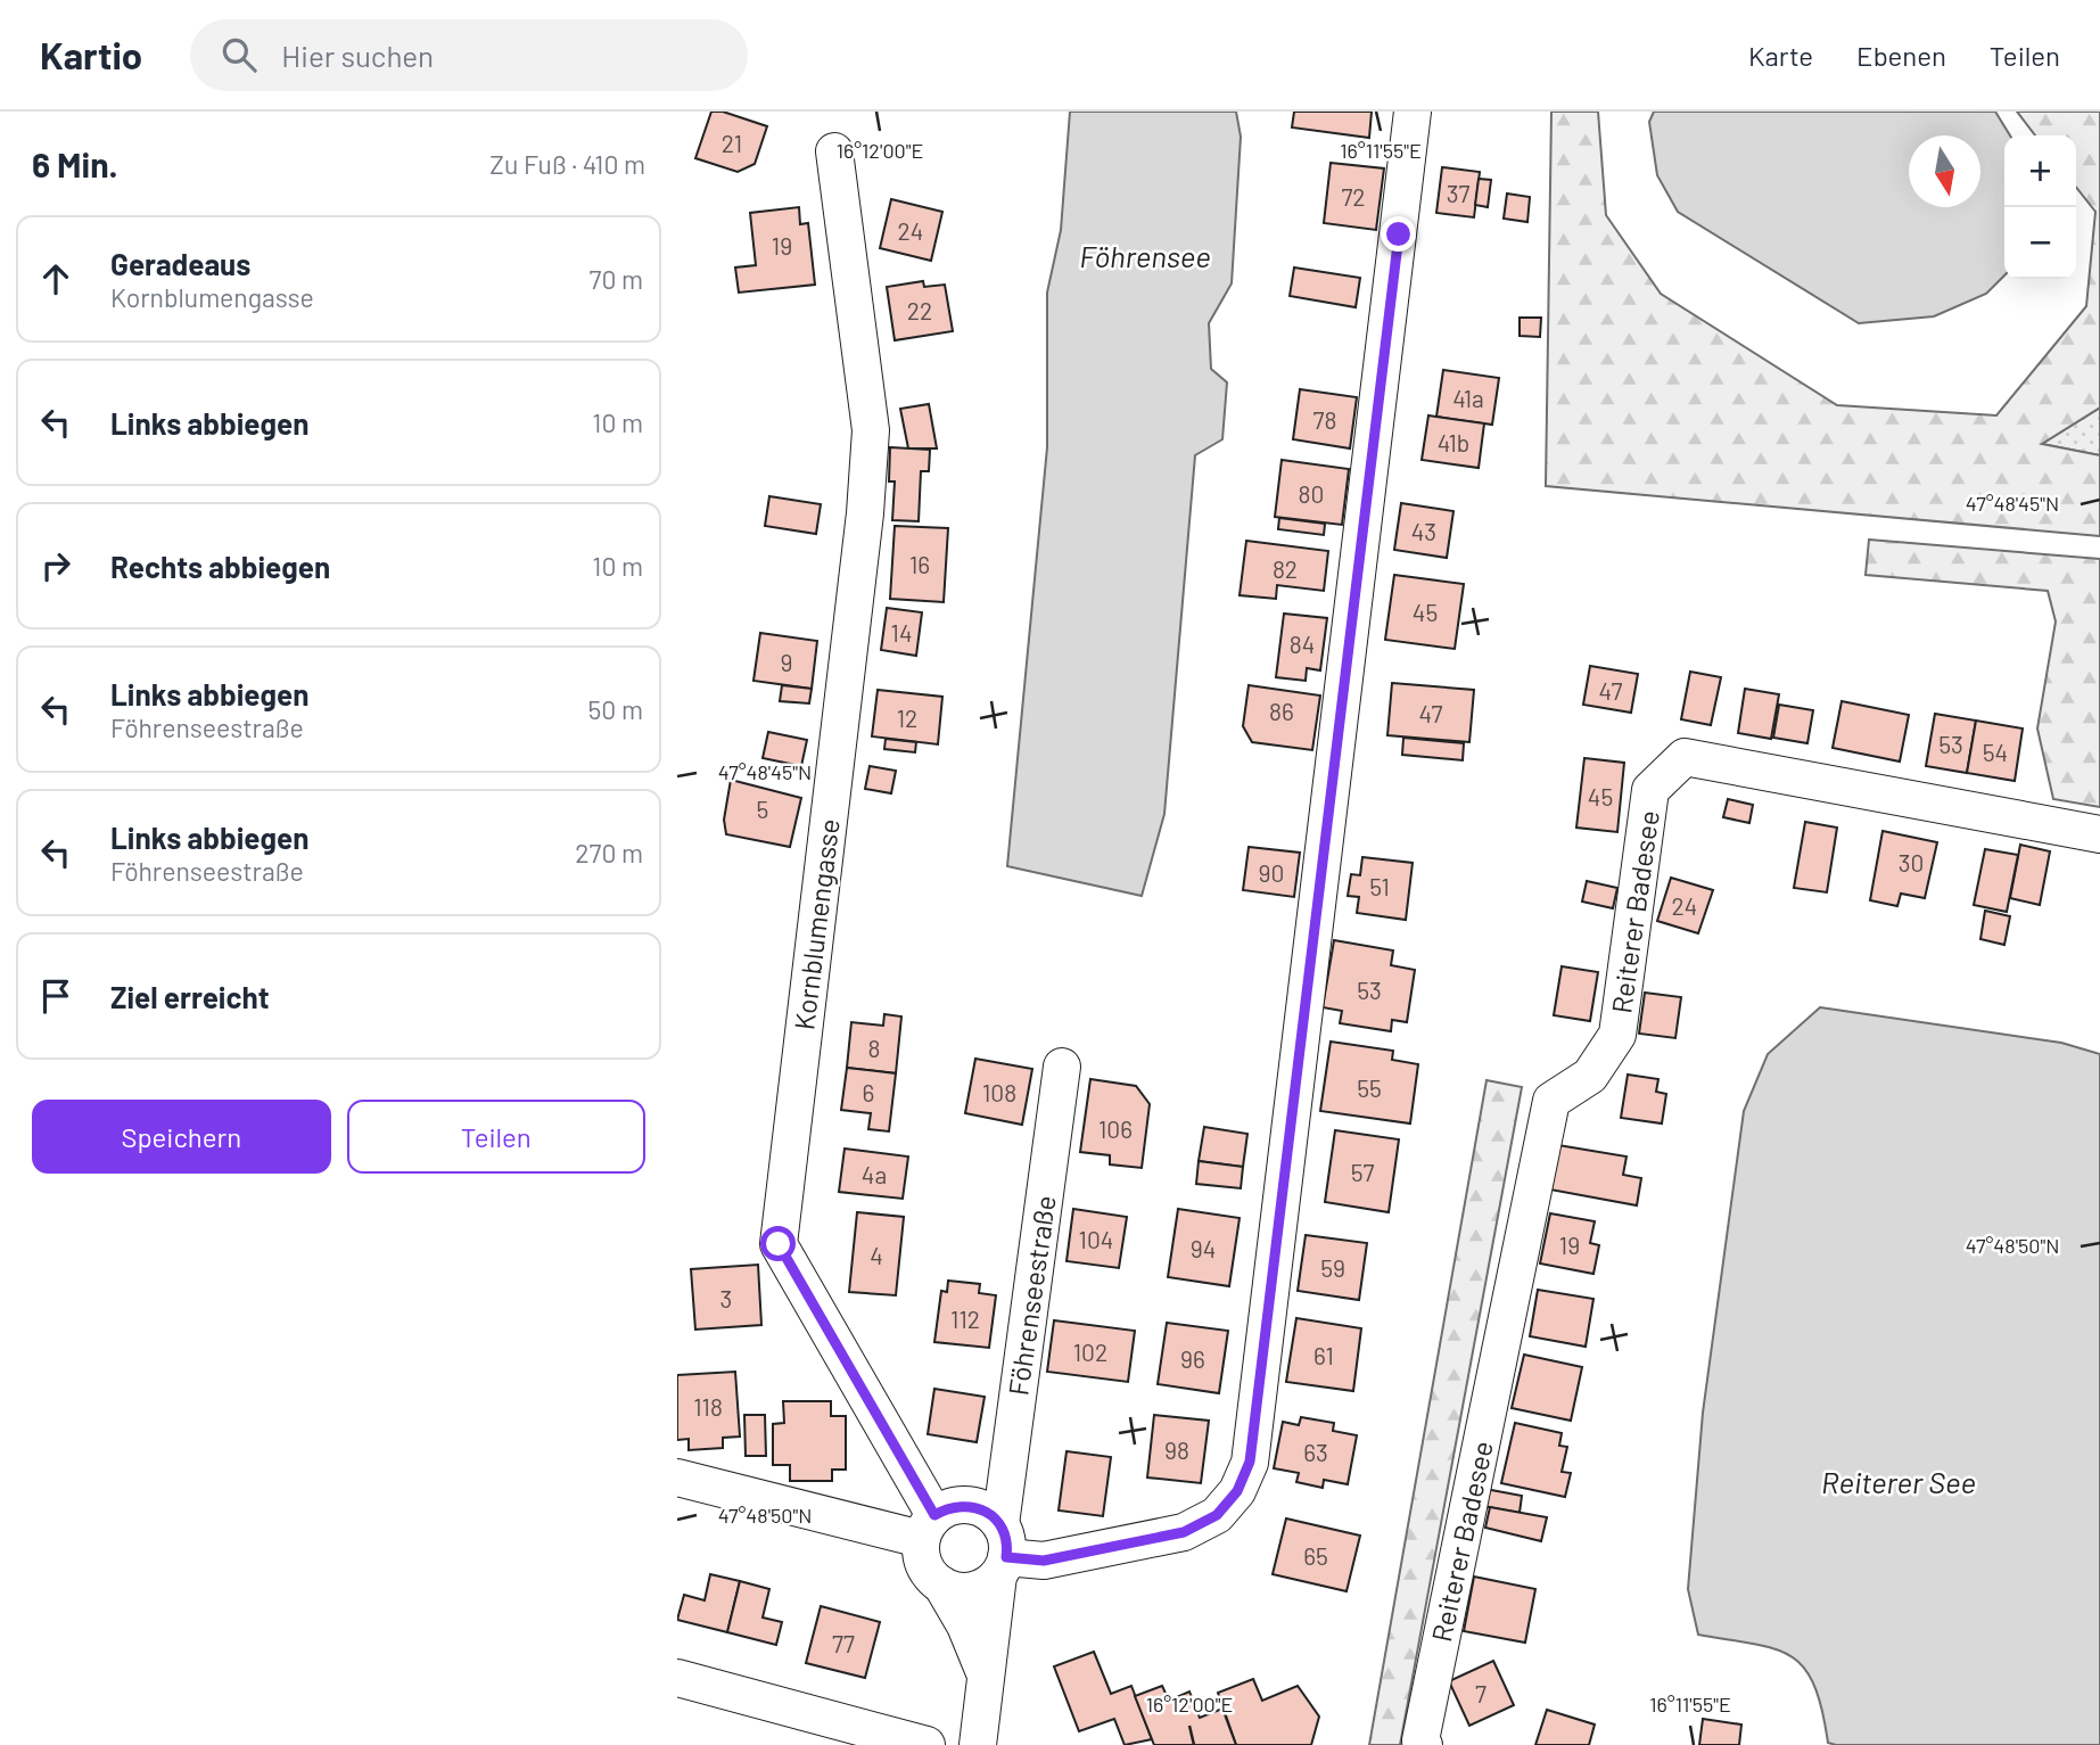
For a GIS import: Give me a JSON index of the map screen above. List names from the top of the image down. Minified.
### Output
{"streets":{"street":["Reiterer Badesee","Kornblumengasse","Föhrenseestraße"]},"crossings":[["Kornblumengasse","Föhrenseestraße"]],"water":["Föhrensee","Reiterer See"],"house_numbers":["21","37","72","24","19","22","41a","78","41b","80","43","16","82","45","14","84","9","47","86","47","12","53","54","45","5","30","90","51","24","53","8","55","6","108","106","57","4a","104","19","94","4","59","3","112","102","61","96","118","98","63","65","77","7"],"north":"bottom","page":{"header":"Kartio","search":"Hier suchen","nav":["Karte","Ebenen","Teilen"],"heading":["6 Min.","Zu Fuß · 410 m"],"map_buttons":["+","−"],"list":[["Geradeaus","Kornblumengasse","70 m"],["Links abbiegen","10 m"],["Rechts abbiegen","10 m"],["Links abbiegen","Föhrenseestraße","50 m"],["Links abbiegen","Föhrenseestraße","270 m"],"Ziel erreicht"],"buttons":["Speichern","Teilen"]},"coordinates":["16°12'00\"E","16°11'55\"E","47°48'45\"N","47°48'50\"N"]}
